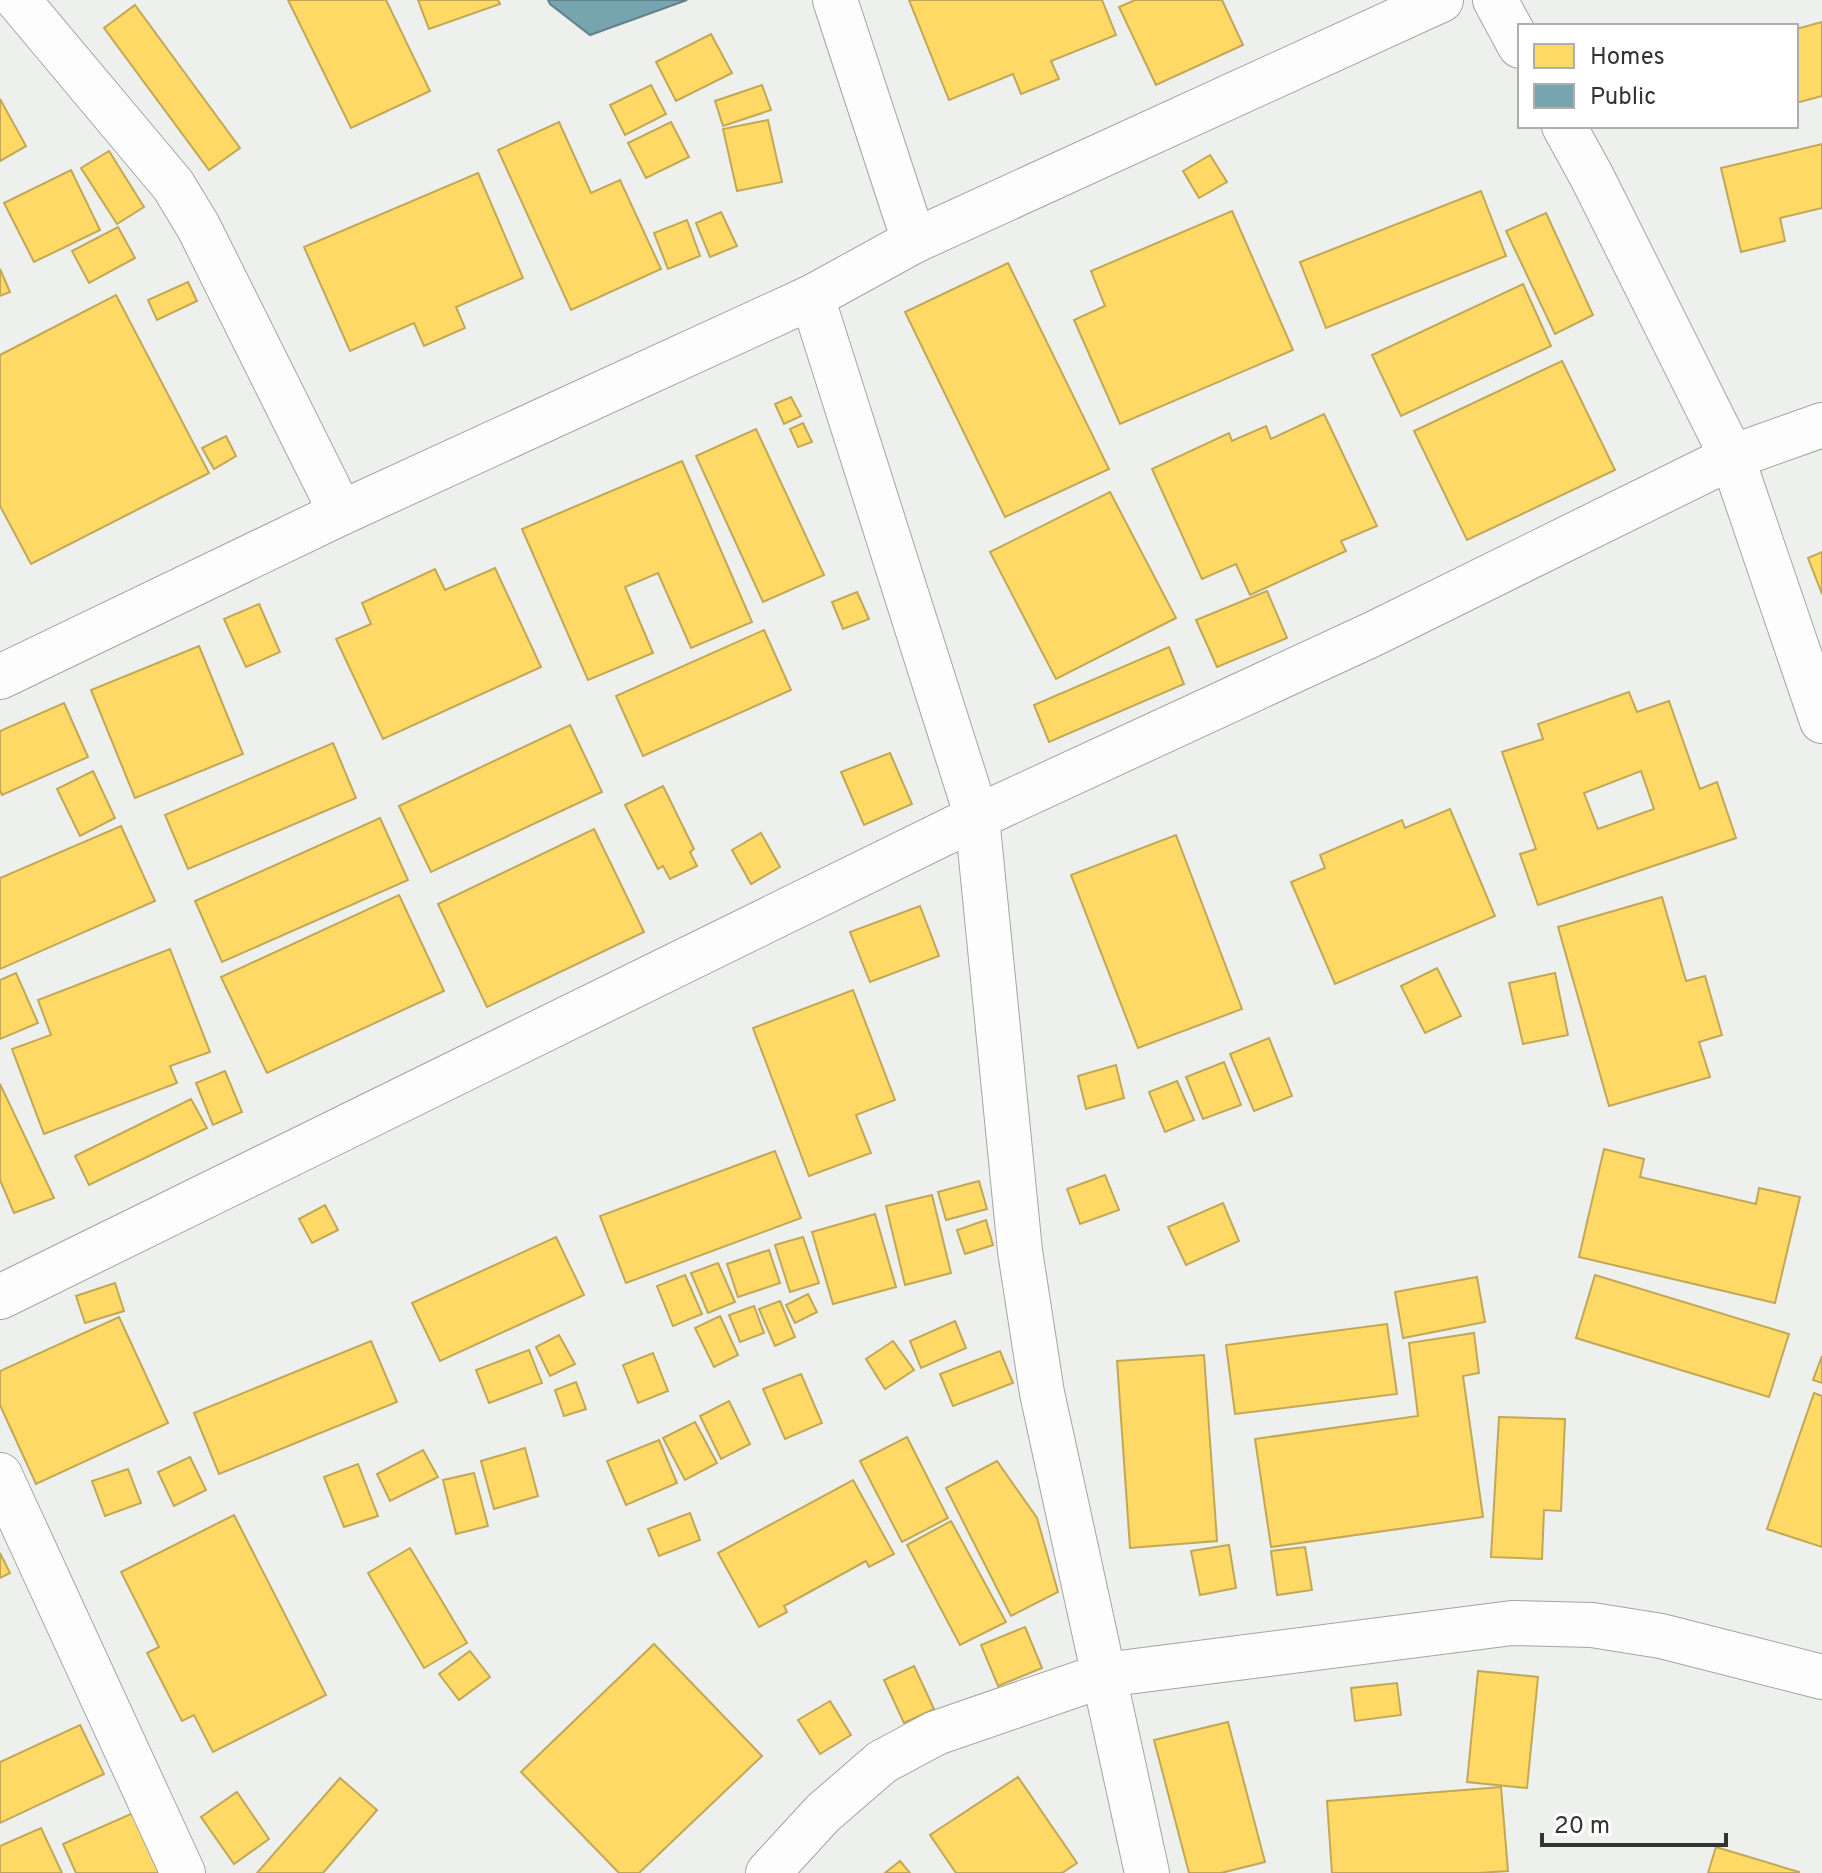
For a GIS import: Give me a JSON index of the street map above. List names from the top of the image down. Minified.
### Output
{"legend":["Homes","Public"],"scale_bar":"20 m"}
